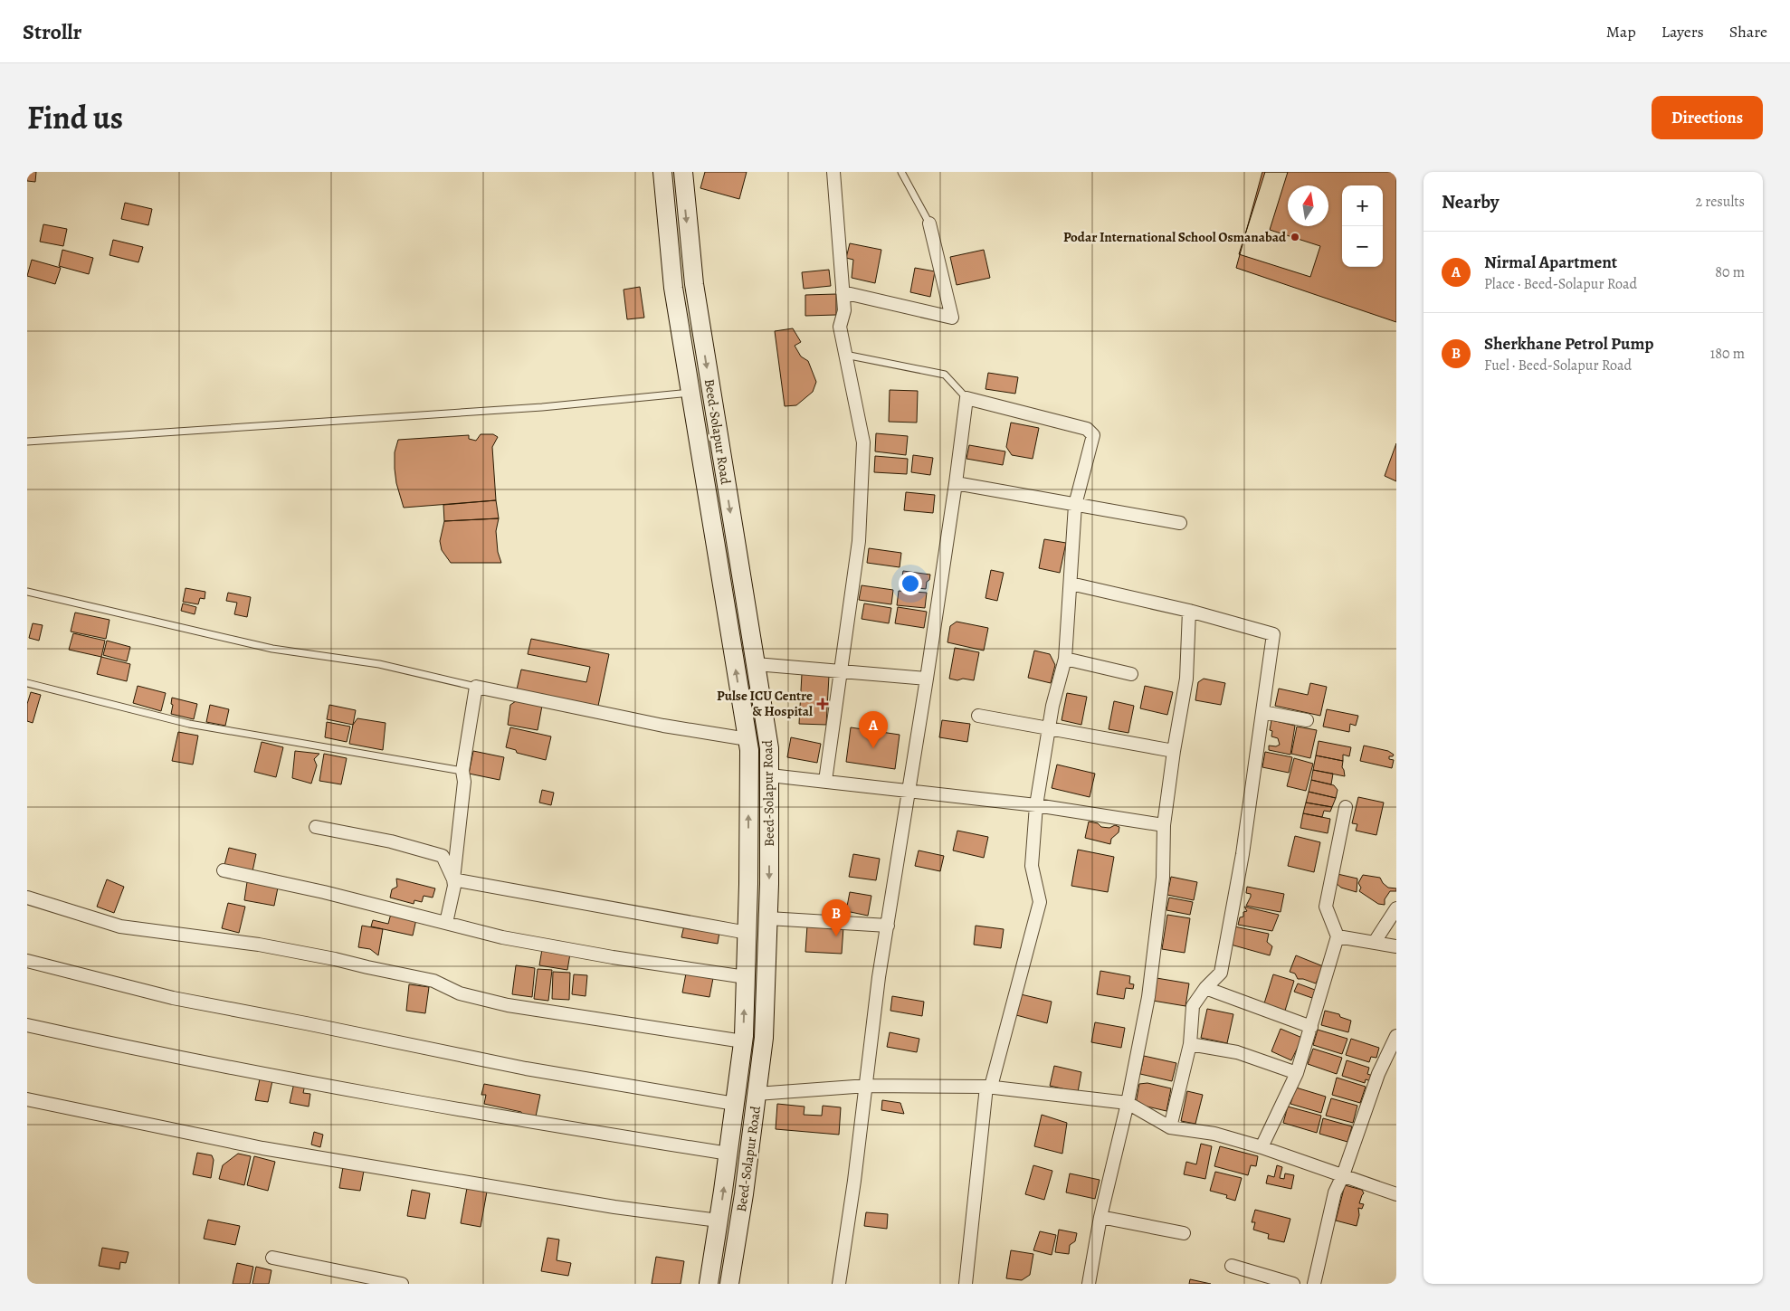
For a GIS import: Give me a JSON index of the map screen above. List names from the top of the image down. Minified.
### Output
{"streets":{"main road":["Beed-Solapur Road"]},"places":{"other":["Podar International School Osmanabad"],"health":["Pulse ICU Centre & Hospital"]},"north":"top","page":{"header":"Strollr","nav":["Map","Layers","Share"],"title":"Find us","buttons":"Directions","heading":["Nearby","2 results"],"map_buttons":["+","−"],"list":[{"mark":"A","name":"Nirmal Apartment","note":"Place · Beed-Solapur Road","value":"80 m"},{"mark":"B","name":"Sherkhane Petrol Pump","note":"Fuel · Beed-Solapur Road","value":"180 m"}],"pins":["A","B"]}}
